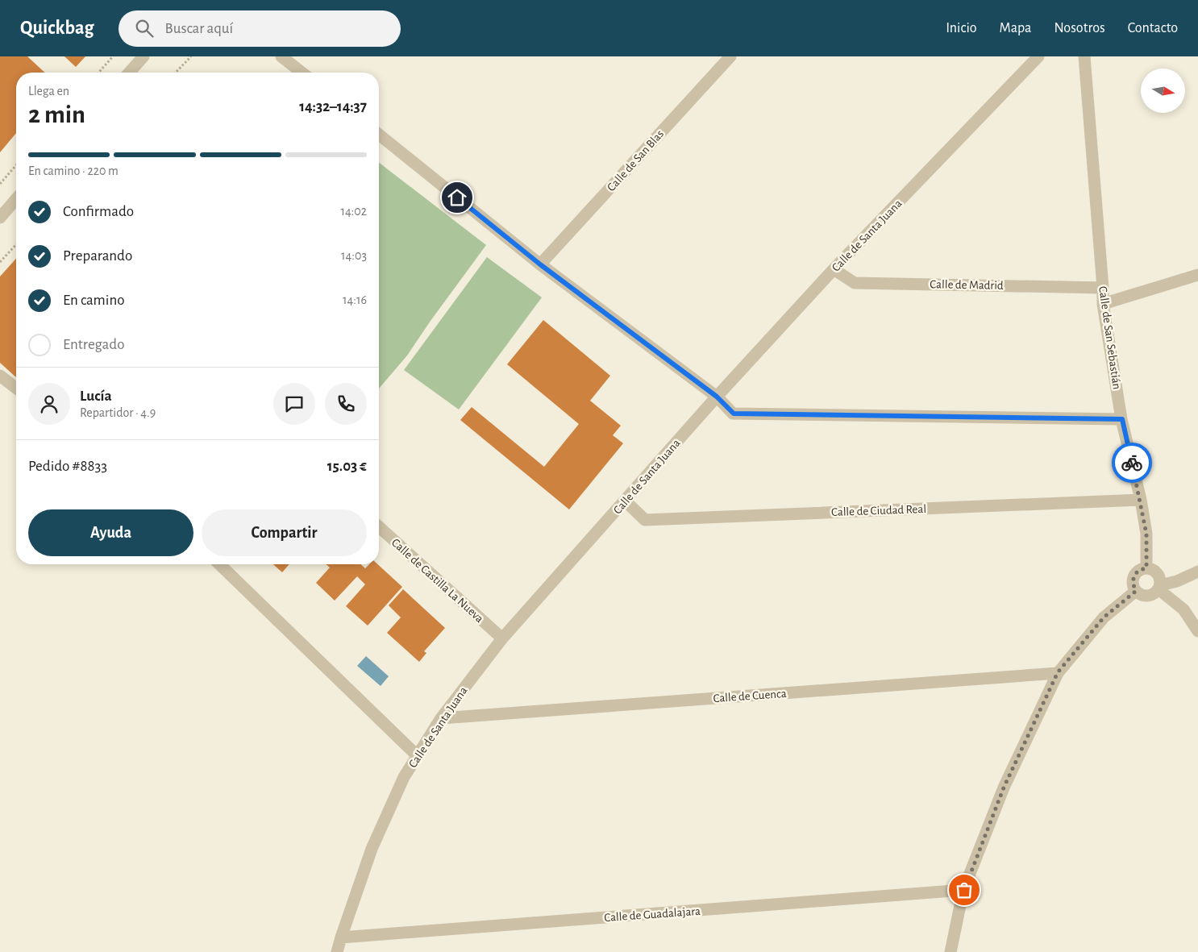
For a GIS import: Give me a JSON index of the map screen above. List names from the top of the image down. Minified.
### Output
{"streets":{"street":["Calle de San Blas","Calle de Santa Juana","Calle de Madrid","Calle de San Sebastián","Calle de Ciudad Real","Calle de Castilla La Nueva","Calle de Cuenca","Calle de Guadalajara"]},"crossings":[["Calle de Santa Juana","Calle de Madrid"],["Calle de Santa Juana","Calle de Ciudad Real"],["Calle de Santa Juana","Calle de Castilla La Nueva"],["Calle de Santa Juana","Calle de Cuenca"],["Calle de Santa Juana","Calle de Guadalajara"],["Calle de Madrid","Calle de San Sebastián"],["Calle de San Sebastián","Calle de Ciudad Real"]],"north":"right","page":{"header":"Quickbag","search":"Buscar aquí","nav":["Inicio","Mapa","Nosotros","Contacto"],"heading":["2 min","Llega en","14:32–14:37"],"panel":["Lucía","Repartidor · 4.9","Pedido #8833","15.03 €"],"bar":"En camino · 220 m","list":[["Confirmado","14:02"],["Preparando","14:03"],["En camino","14:16"],"Entregado"],"buttons":["Ayuda","Compartir"]}}
